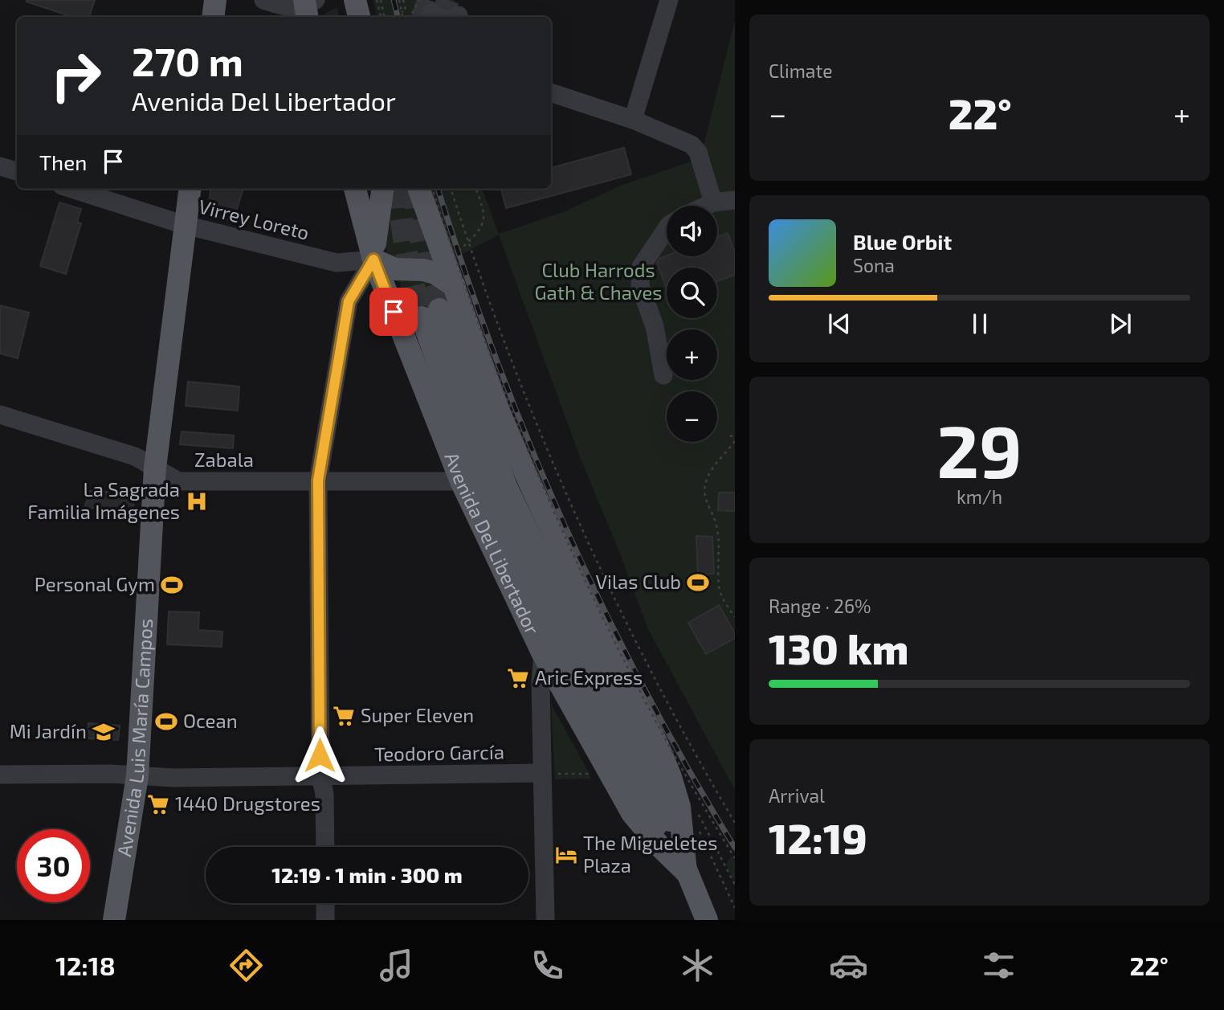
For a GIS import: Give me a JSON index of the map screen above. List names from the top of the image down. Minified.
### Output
{"streets":{"main road":["Avenida Del Libertador","Avenida Luis María Campos"],"street":["Virrey Loreto","Zabala","Teodoro García"]},"crossings":[["Virrey Loreto","Avenida Del Libertador"],["Virrey Loreto","Avenida Luis María Campos"],["Zabala","Avenida Del Libertador"],["Zabala","Avenida Luis María Campos"],["Avenida Luis María Campos","Teodoro García"]],"parks":["Club Harrods Gath & Chaves"],"places":{"hospital":["La Sagrada Familia Imágenes"],"sports":["Vilas Club","Personal Gym","Ocean"],"supermarket":["Aric Express","Super Eleven","1440 Drugstores"],"school or university":["Mi Jardín"],"hotel":["The Migueletes Plaza"]},"page":{"tile":["Climate",["29","km/h"],["Range · 26%","130 km"],["Arrival","12:19"]],"turn":["270 m","Avenida Del Libertador"],"heat":["−","22°","+"],"then":"Then","map_buttons":["+","−"],"song":["Blue Orbit","Sona"],"limit":"30","trip":"12:19 · 1 min · 300 m","tabs":["12:18","22°"]}}
